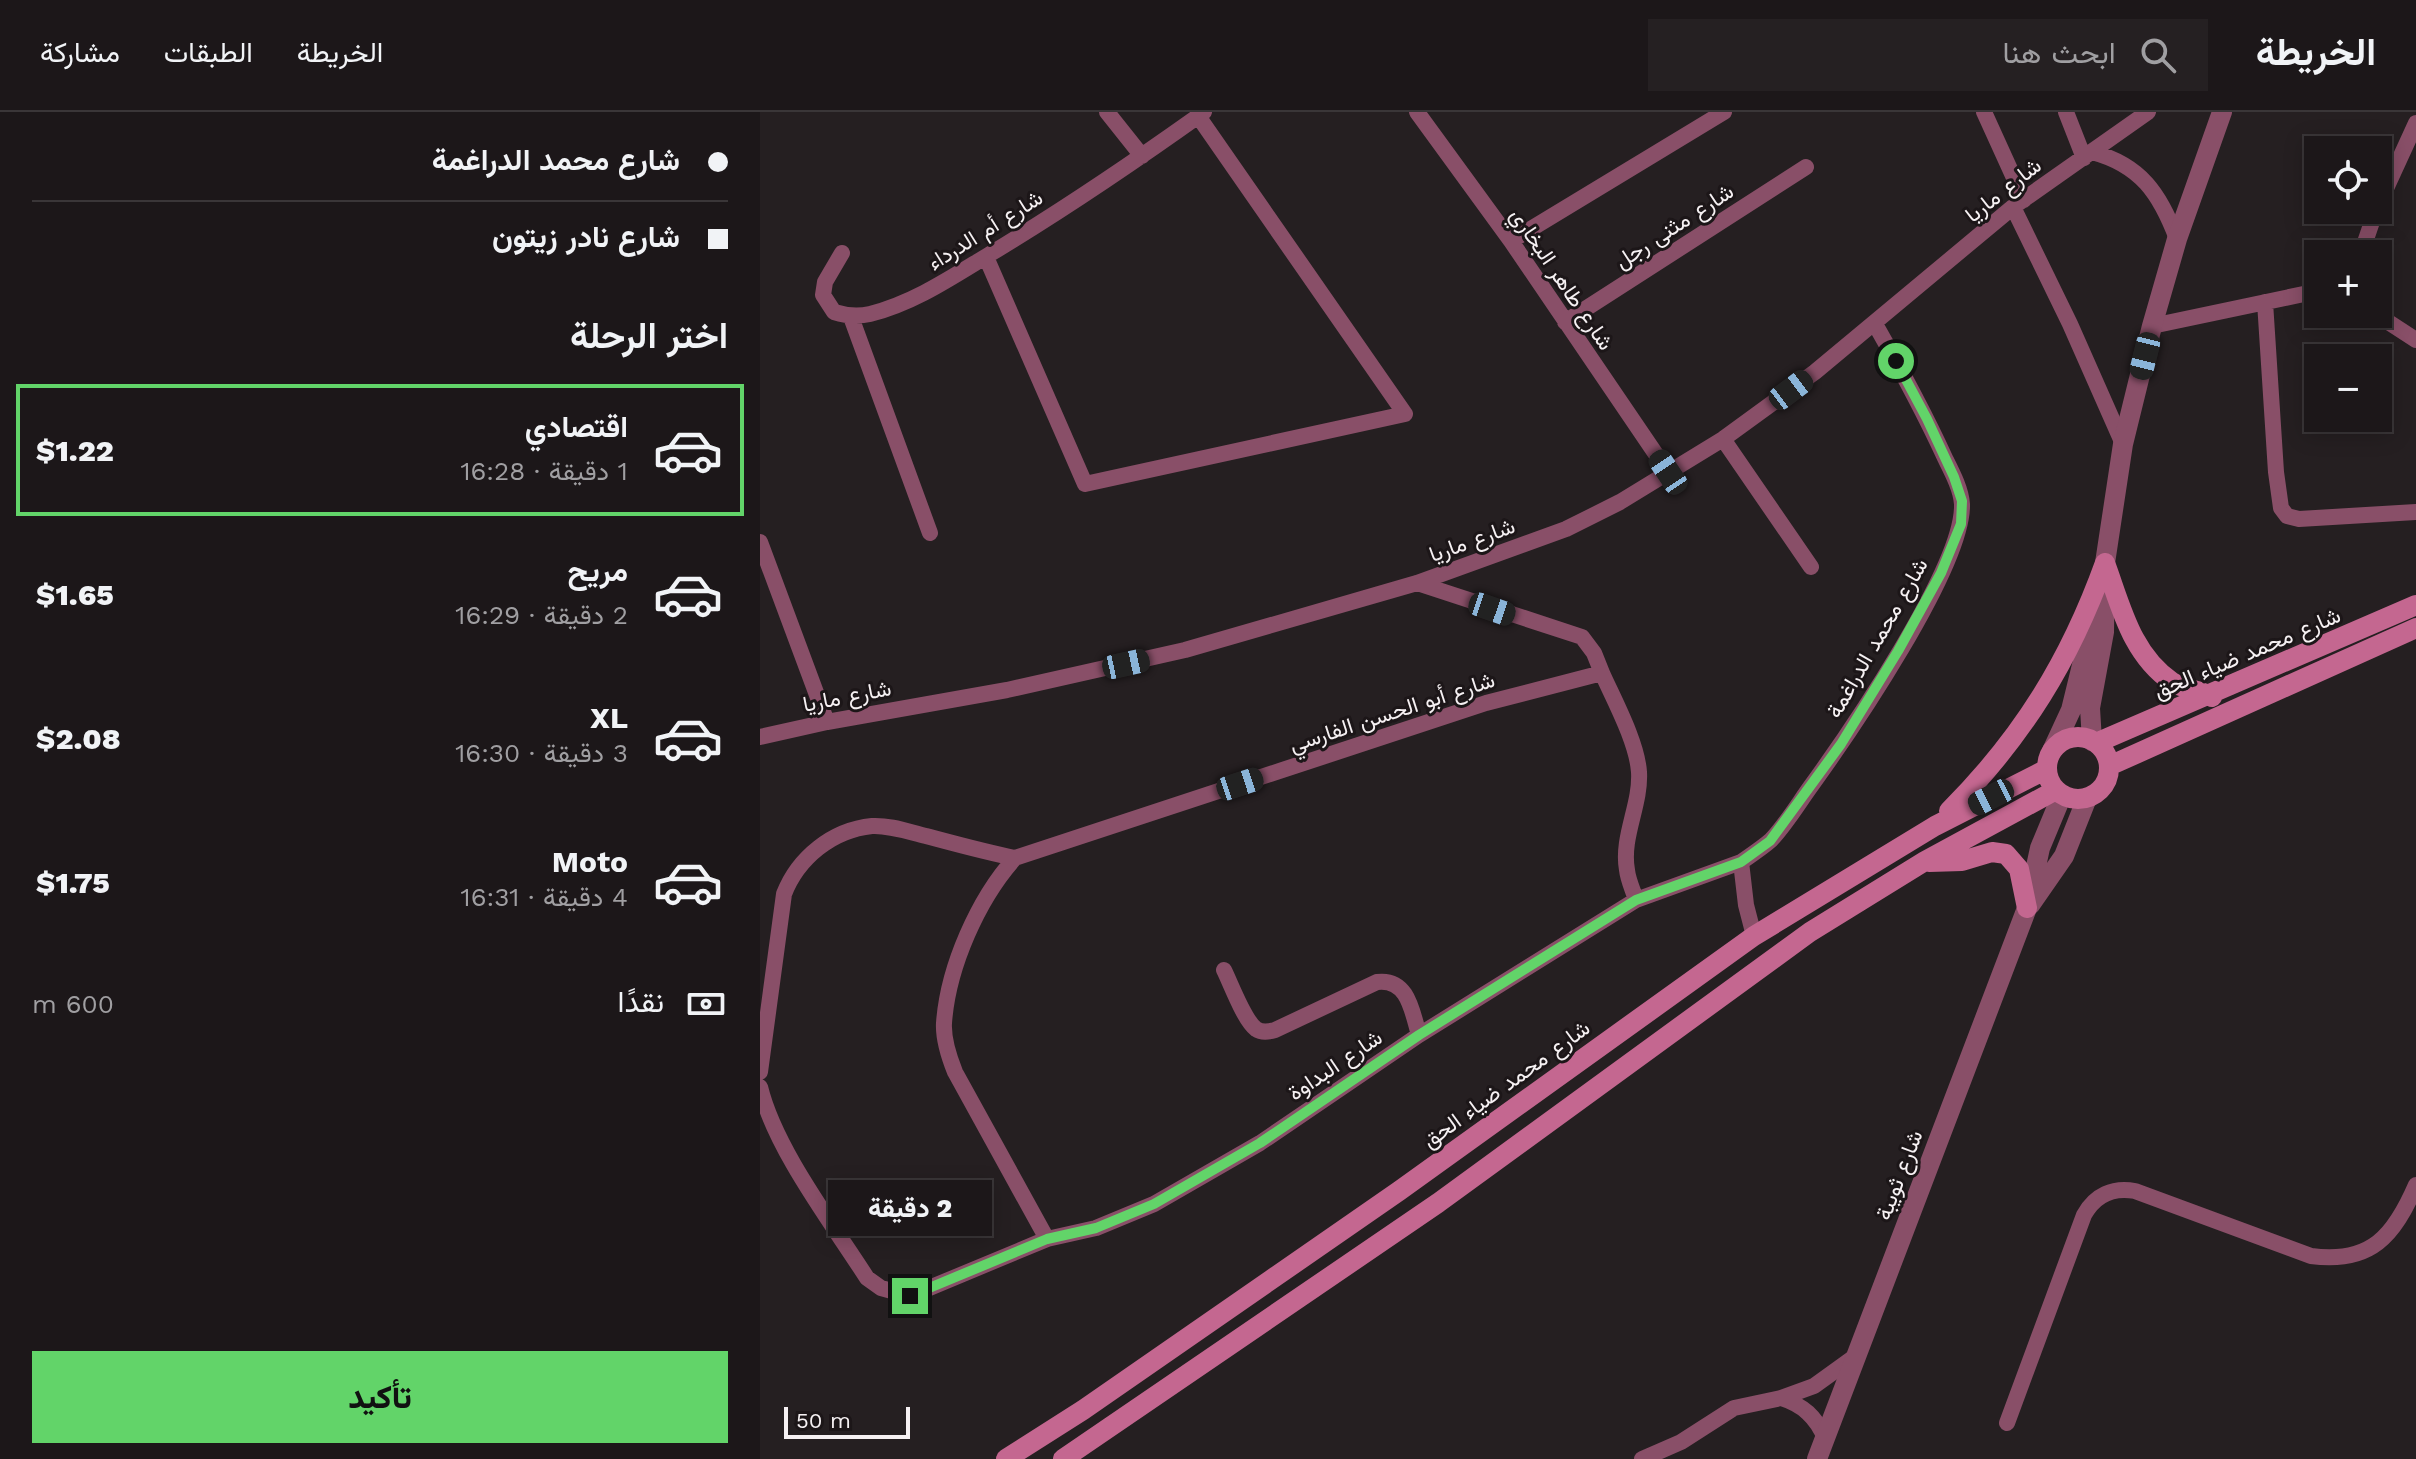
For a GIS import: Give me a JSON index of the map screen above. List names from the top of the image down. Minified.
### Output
{"streets":{"main road":["شارع محمد ضياء الحق"],"street":["شارع ماريا","شارع مثنى رجل","شارع أم الدرداء","شارع طاهر البخاري","شارع محمد الدراغمة","شارع أبو الحسن الفارسي","شارع البداوة","شارع ثويبة"]},"crossings":[["شارع ماريا","شارع طاهر البخاري"],["شارع ماريا","شارع محمد الدراغمة"],["شارع مثنى رجل","شارع طاهر البخاري"],["شارع محمد ضياء الحق","شارع ثويبة"]],"scale_bar":"50 m","page":{"header":"الخريطة","search":"ابحث هنا","nav":["الخريطة","الطبقات","مشاركة"],"banner":["شارع محمد الدراغمة","شارع نادر زيتون"],"map_buttons":["+","−"],"heading":"اختر الرحلة","list":[{"name":"اقتصادي","note":"1 دقيقة · 16:28","value":"$1.22"},{"name":"مريح","note":"2 دقيقة · 16:29","value":"$1.65"},{"name":"XL","note":"3 دقيقة · 16:30","value":"$2.08"},{"name":"Moto","note":"4 دقيقة · 16:31","value":"$1.75"}],"pay":["نقدًا","600 m"],"bubble":"2 دقيقة","buttons":"تأكيد","scale":"50 m"}}
